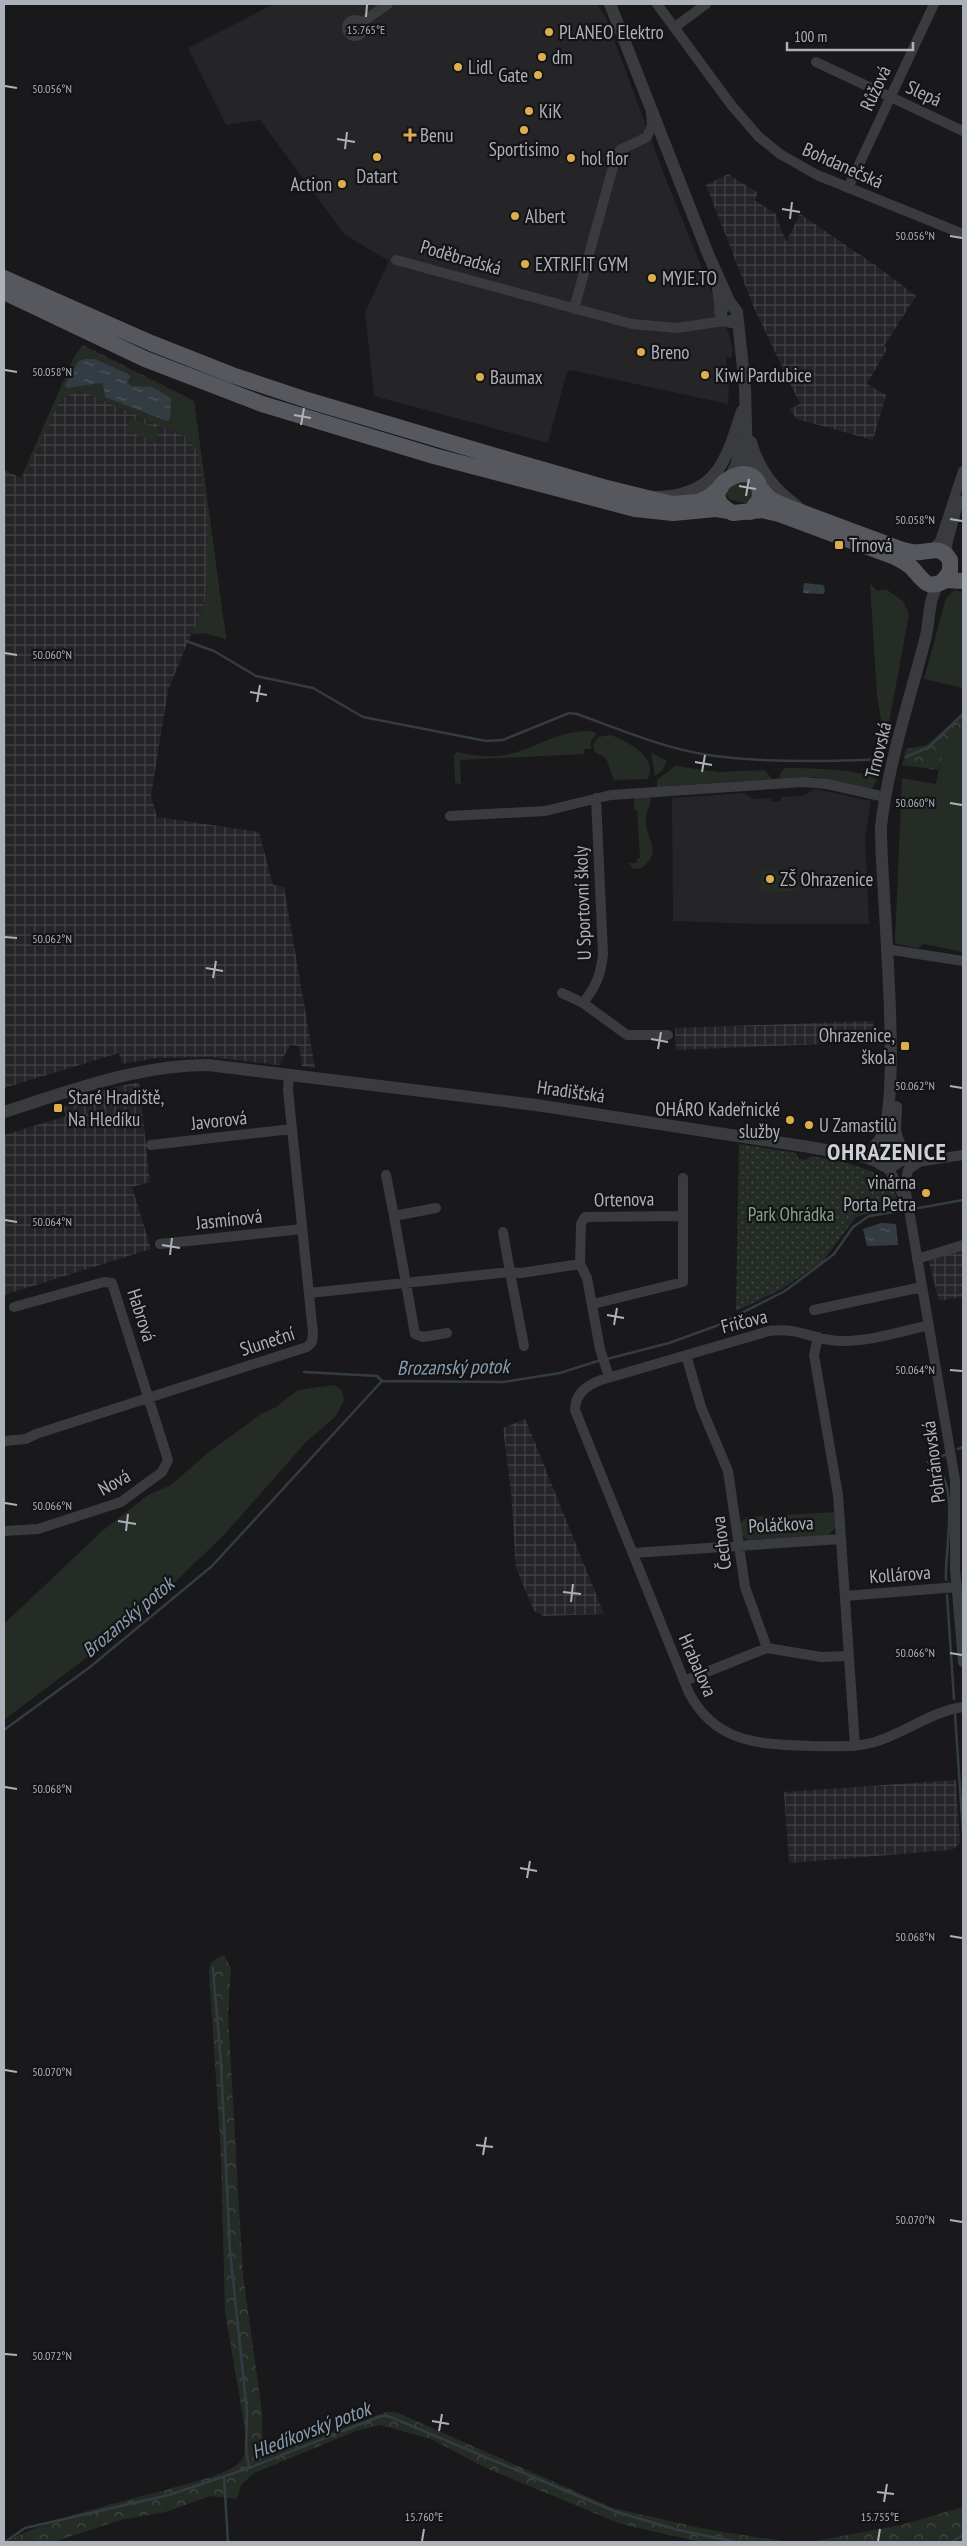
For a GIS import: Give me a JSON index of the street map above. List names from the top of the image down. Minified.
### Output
{"streets":{"street":["Růžová","Slepá","Bohdanečská","Poděbradská","Trnovská","U Sportovní školy","Hradišťská","Javorová","Ortenova","Jasmínová","Habrová","Fričova","Sluneční","Pohránovská","Nová","Poláčkova","Čechova","Kollárova","Hrabalova"]},"crossings":[["Růžová","Slepá"],["Růžová","Bohdanečská"],["Trnovská","Hradišťská"],["Trnovská","Pohránovská"],["Hradišťská","Sluneční"],["Hradišťská","Pohránovská"],["Javorová","Sluneční"],["Ortenova","Fričova"],["Jasmínová","Sluneční"],["Habrová","Sluneční"],["Habrová","Nová"],["Fričova","Pohránovská"],["Fričova","Poláčkova"],["Fričova","Čechova"],["Fričova","Hrabalova"],["Sluneční","Nová"],["Pohránovská","Kollárova"],["Poláčkova","Čechova"],["Poláčkova","Kollárova"],["Poláčkova","Hrabalova"]],"districts":["OHRAZENICE"],"water":["Brozanský potok","Hledíkovský potok"],"parks":["Park Ohrádka"],"places":{"other":["PLANEO Elektro","dm","Lidl","Gate","KiK","Sportisimo","Datart","hol flor","Action","Albert","EXTRIFIT GYM","MYJE.TO","Breno","Kiwi Pardubice","Baumax","ZŠ Ohrazenice","OHÁRO Kadeřnické služby","U Zamastilů","vinárna Porta Petra"],"health":["Benu"],"transit":["Trnová","Ohrazenice, škola","Staré Hradiště, Na Hledíku"]},"scale_bar":"100 m","coordinates":["15.765°E","50.056°N","50.058°N","50.060°N","50.062°N","50.064°N","50.066°N","50.068°N","50.070°N","50.072°N","15.760°E","15.755°E"]}
